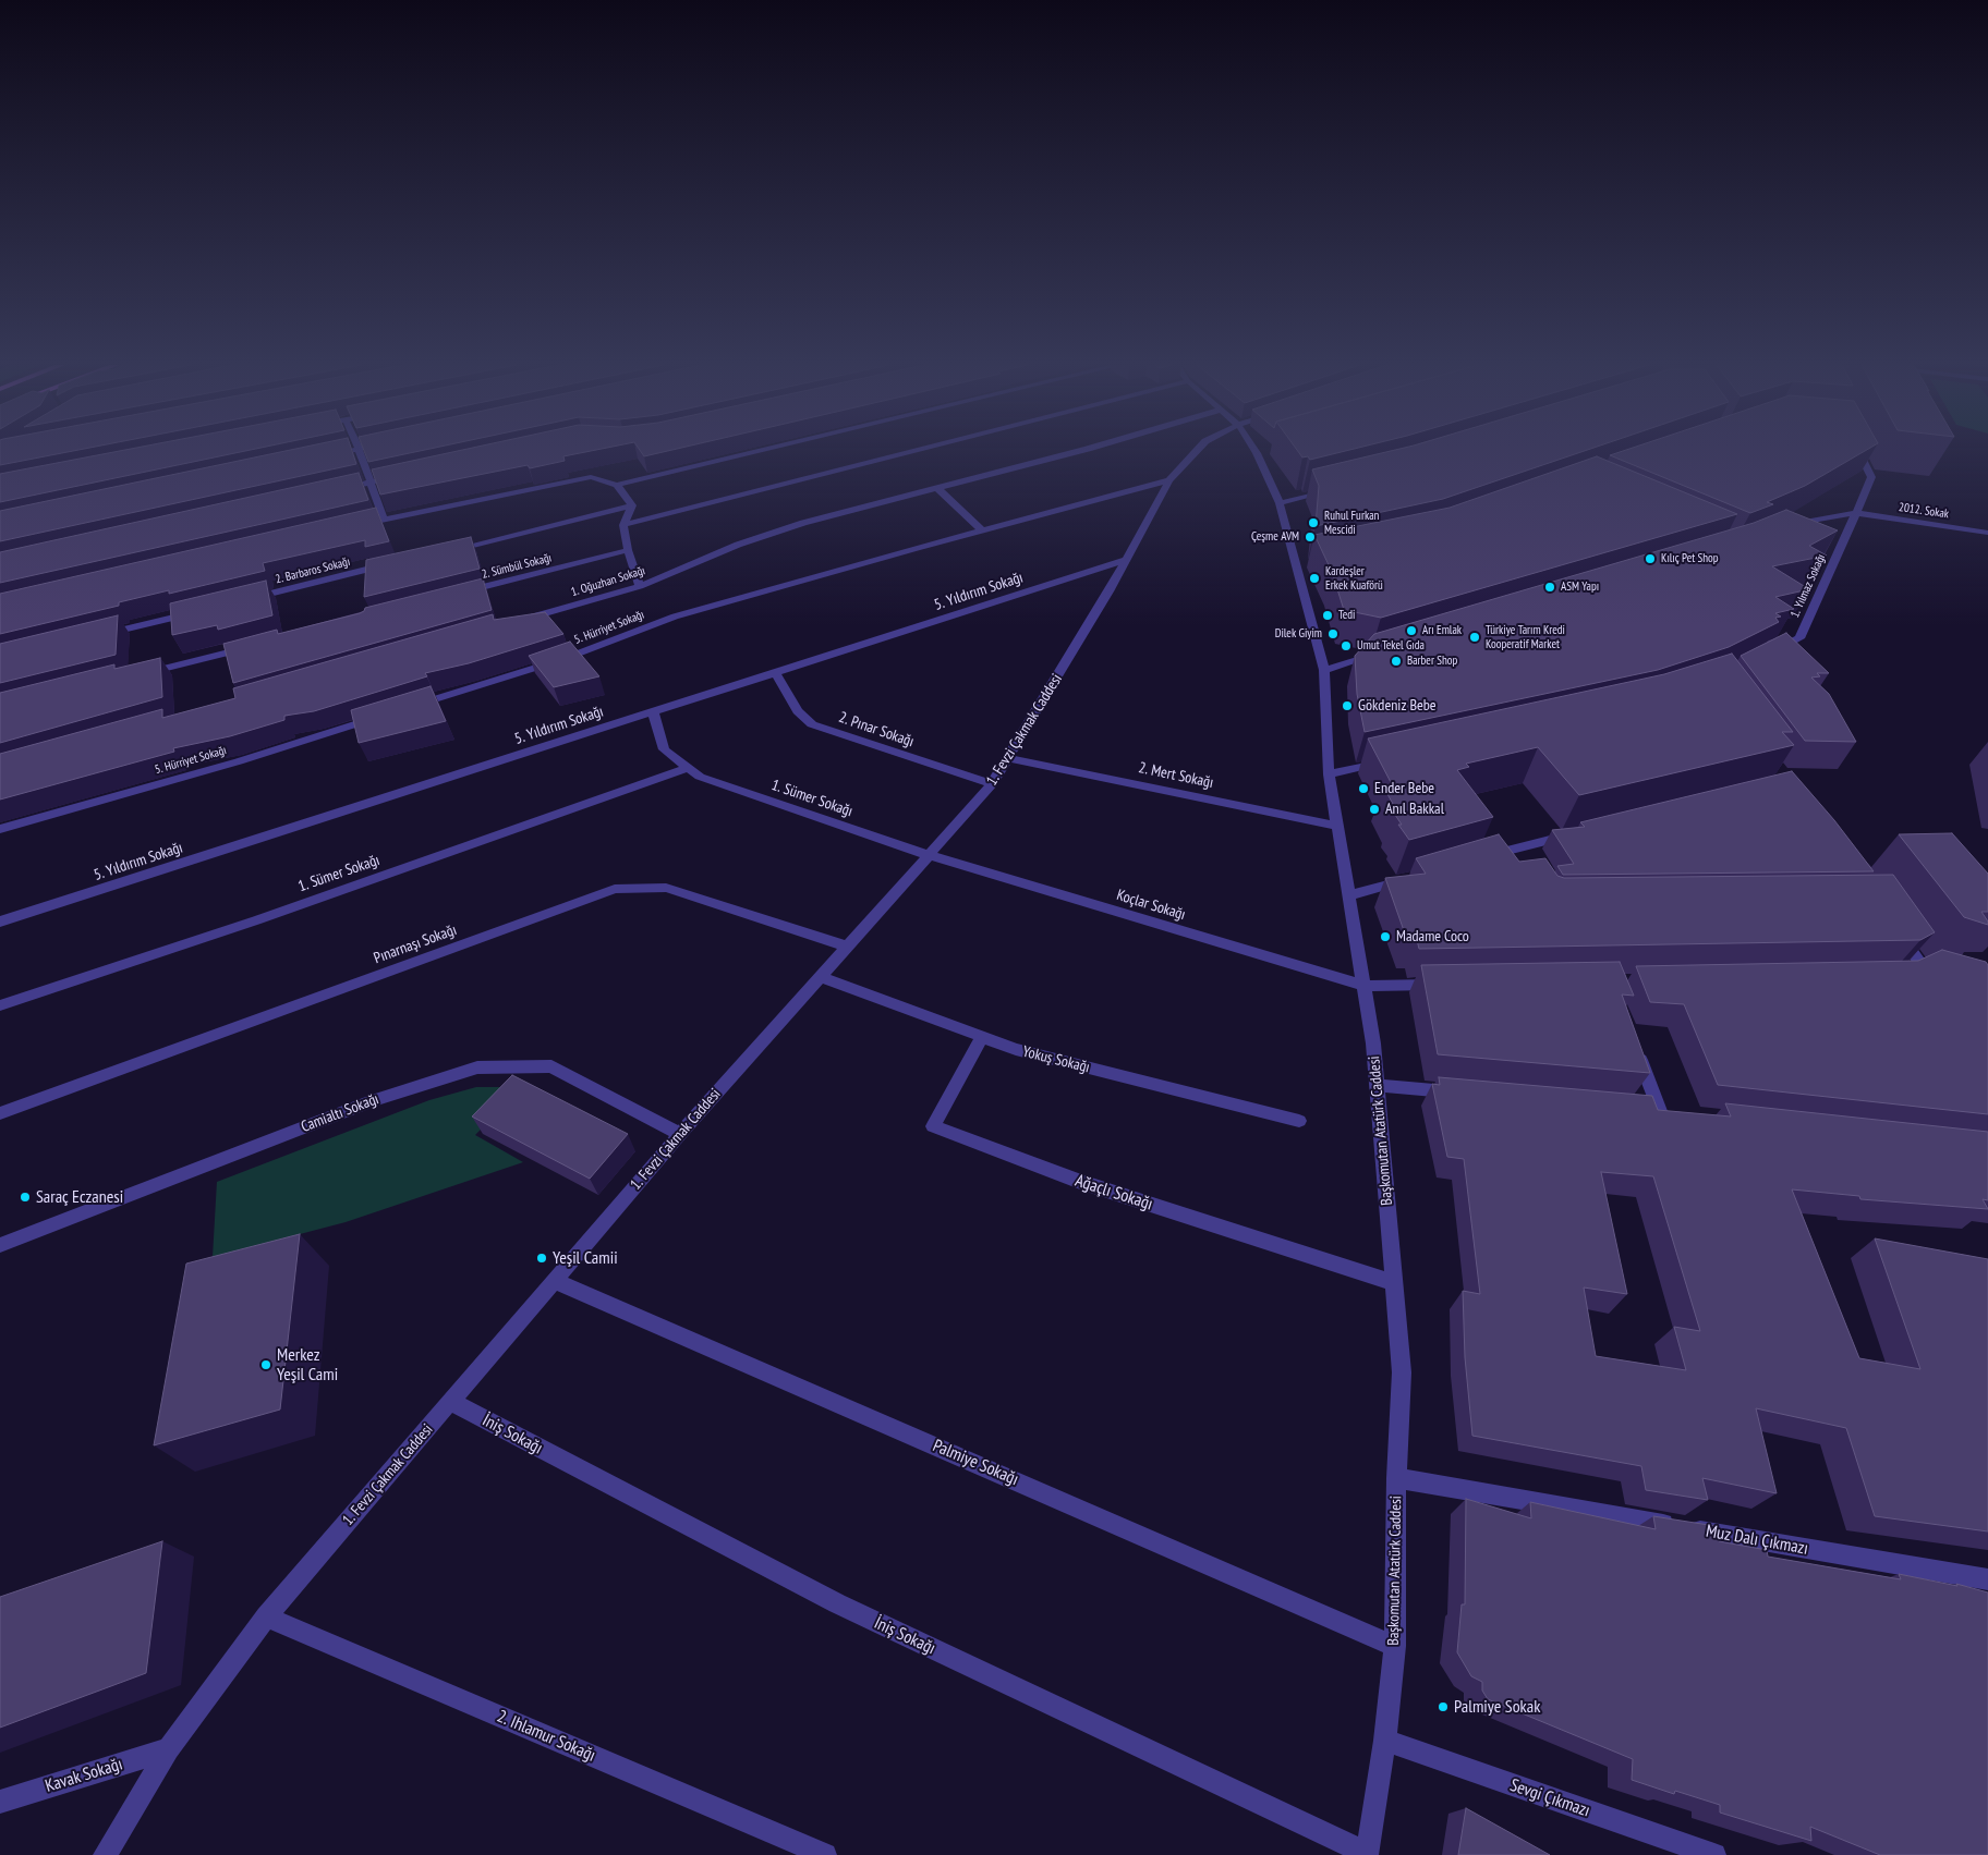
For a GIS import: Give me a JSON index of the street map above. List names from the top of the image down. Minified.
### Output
{"streets":{"street":["2012. Sokak","2. Sümbül Sokağı","2. Barbaros Sokağı","1. Oğuzhan Sokağı","1. Yılmaz Sokağı","5. Yıldırım Sokağı","5. Hürriyet Sokağı","2. Pınar Sokağı","1. Fevzi Çakmak Caddesi","2. Mert Sokağı","1. Sümer Sokağı","Koçlar Sokağı","Pınarnaşı Sokağı","Yokuş Sokağı","Camialtı Sokağı","Başkomutan Atatürk Caddesi","Ağaçlı Sokağı","İniş Sokağı","Palmiye Sokağı","Muz Dalı Çıkmazı","2. Ihlamur Sokağı","Kavak Sokağı","Sevgi Çıkmazı"]},"crossings":[["2012. Sokak","1. Yılmaz Sokağı"],["5. Yıldırım Sokağı","2. Pınar Sokağı"],["5. Yıldırım Sokağı","1. Fevzi Çakmak Caddesi"],["5. Yıldırım Sokağı","1. Sümer Sokağı"],["5. Hürriyet Sokağı","1. Fevzi Çakmak Caddesi"],["2. Pınar Sokağı","1. Fevzi Çakmak Caddesi"],["1. Fevzi Çakmak Caddesi","2. Mert Sokağı"],["1. Fevzi Çakmak Caddesi","1. Sümer Sokağı"],["1. Fevzi Çakmak Caddesi","Koçlar Sokağı"],["1. Fevzi Çakmak Caddesi","Pınarnaşı Sokağı"],["1. Fevzi Çakmak Caddesi","Yokuş Sokağı"],["1. Fevzi Çakmak Caddesi","Camialtı Sokağı"],["1. Fevzi Çakmak Caddesi","İniş Sokağı"],["1. Fevzi Çakmak Caddesi","Palmiye Sokağı"],["1. Fevzi Çakmak Caddesi","2. Ihlamur Sokağı"],["1. Fevzi Çakmak Caddesi","Kavak Sokağı"],["2. Mert Sokağı","Başkomutan Atatürk Caddesi"],["1. Sümer Sokağı","Koçlar Sokağı"],["Koçlar Sokağı","Başkomutan Atatürk Caddesi"],["Yokuş Sokağı","Ağaçlı Sokağı"],["Başkomutan Atatürk Caddesi","Ağaçlı Sokağı"],["Başkomutan Atatürk Caddesi","İniş Sokağı"],["Başkomutan Atatürk Caddesi","Palmiye Sokağı"],["Başkomutan Atatürk Caddesi","Muz Dalı Çıkmazı"],["Başkomutan Atatürk Caddesi","Sevgi Çıkmazı"]],"places":["Ruhul Furkan Mescidi","Çeşme AVM","Kılıç Pet Shop","Kardeşler Erkek Kuaförü","ASM Yapı","Tedi","Arı Emlak","Dilek Giyim","Türkiye Tarım Kredi Kooperatif Market","Umut Tekel Gıda","Barber Shop","Gökdeniz Bebe","Ender Bebe","Anıl Bakkal","Madame Coco","Saraç Eczanesi","Yeşil Camii","Merkez Yeşil Cami","Palmiye Sokak"]}
